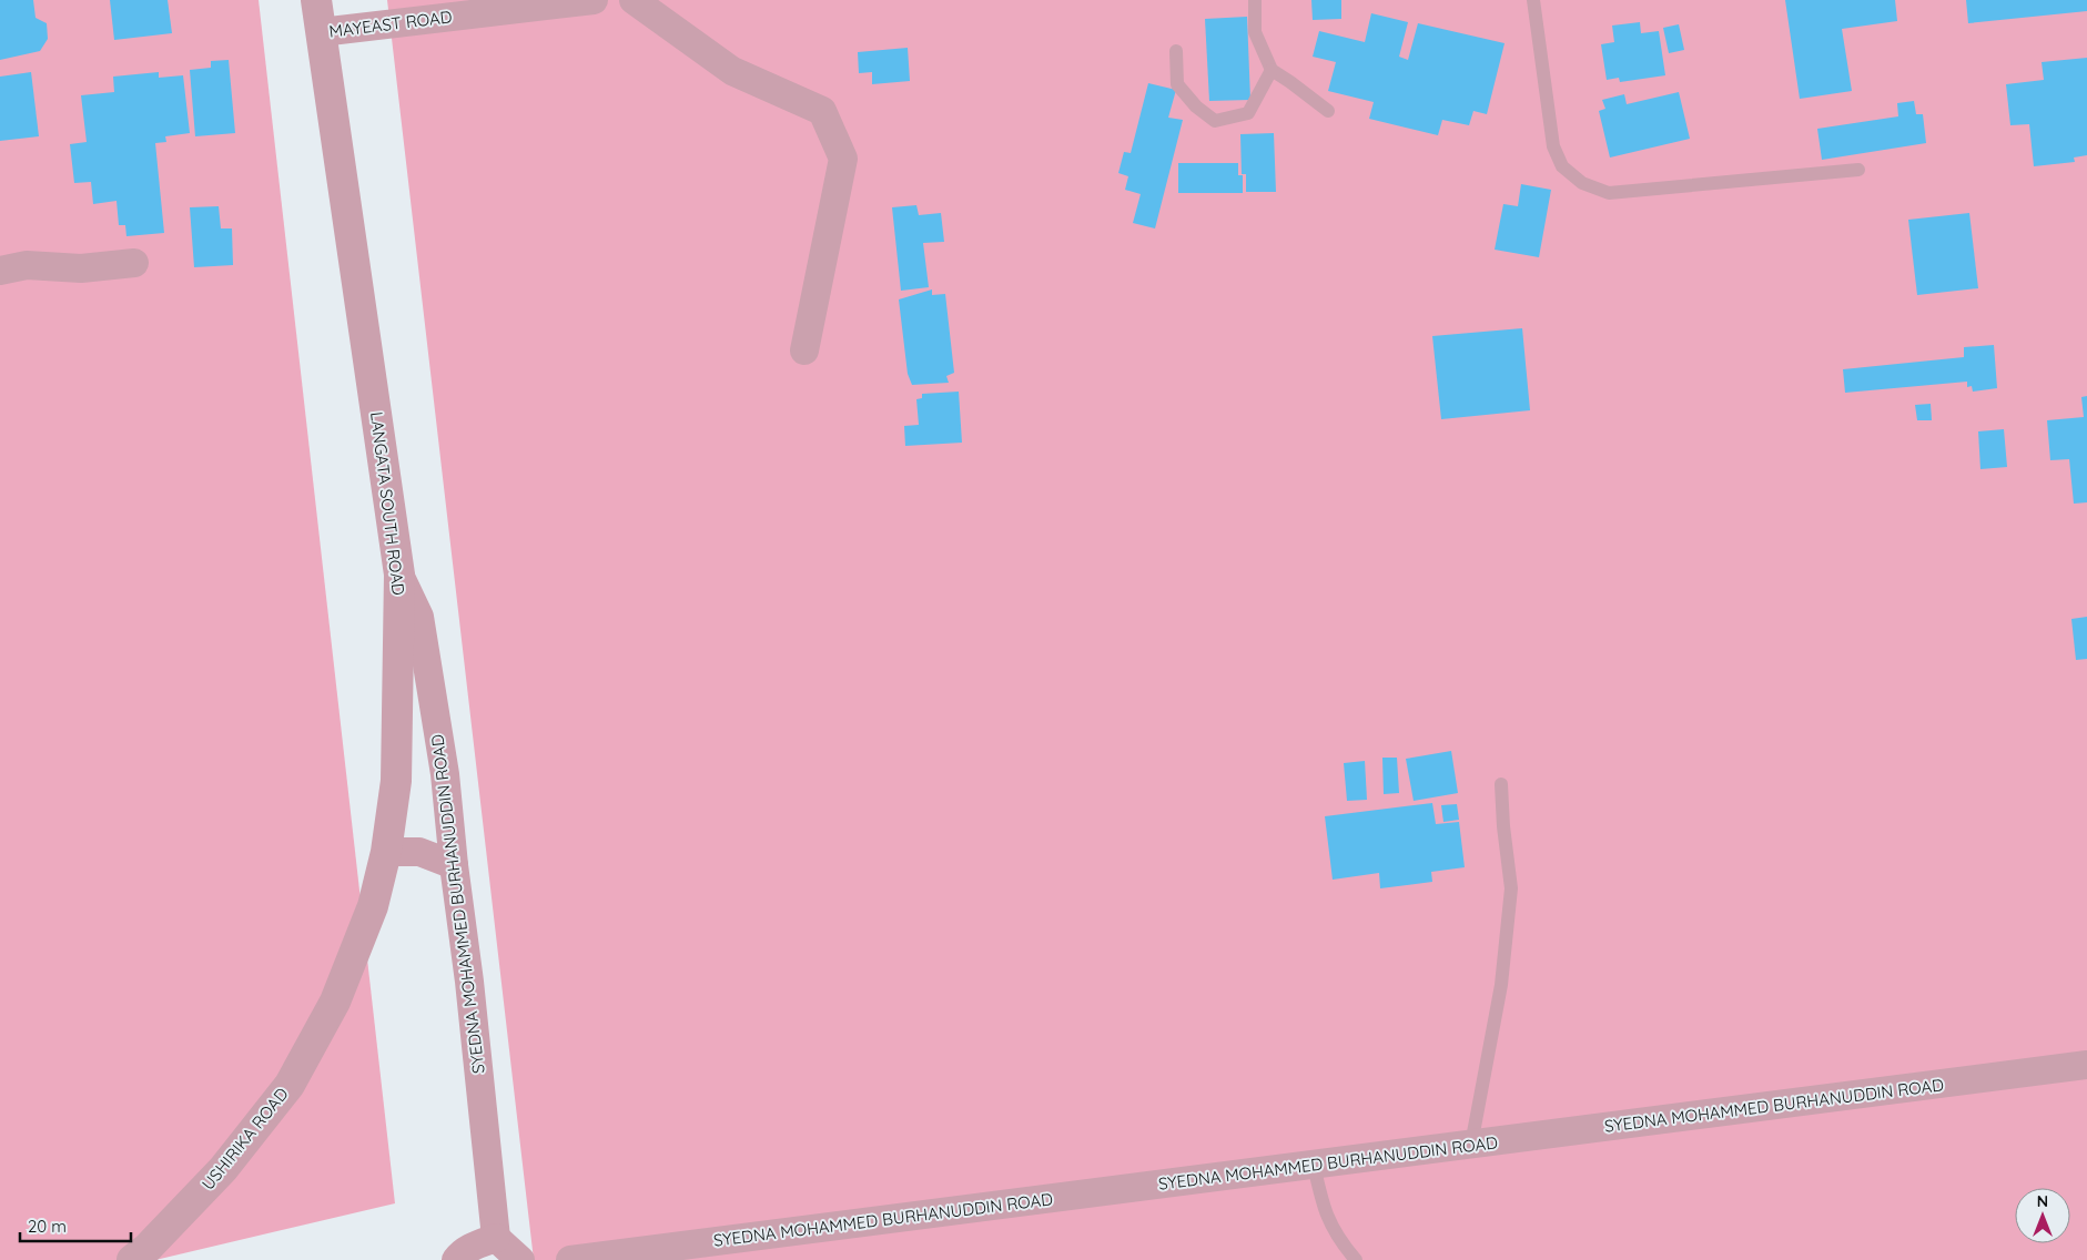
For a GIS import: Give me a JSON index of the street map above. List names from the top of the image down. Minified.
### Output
{"streets":{"street":["MAYEAST ROAD","LANGATA SOUTH ROAD","SYEDNA MOHAMMED BURHANUDDIN ROAD","USHIRIKA ROAD"]},"crossings":[["MAYEAST ROAD","LANGATA SOUTH ROAD"],["LANGATA SOUTH ROAD","SYEDNA MOHAMMED BURHANUDDIN ROAD"],["LANGATA SOUTH ROAD","USHIRIKA ROAD"]],"scale_bar":"20 m","north":"top"}
